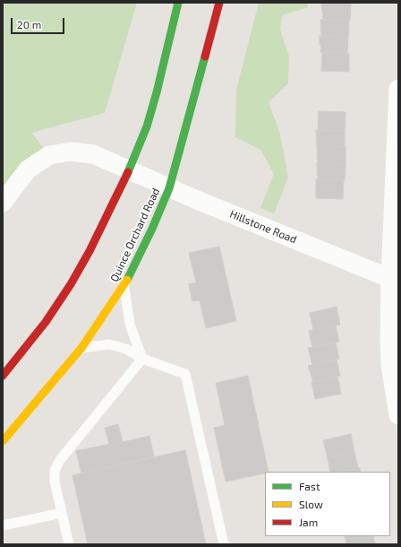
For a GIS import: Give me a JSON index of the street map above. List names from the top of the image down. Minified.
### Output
{"streets":{"main road":["Quince Orchard Road"],"street":["Hillstone Road"]},"crossings":[["Hillstone Road","Quince Orchard Road"]],"legend":["Fast","Slow","Jam"],"scale_bar":"20 m"}
